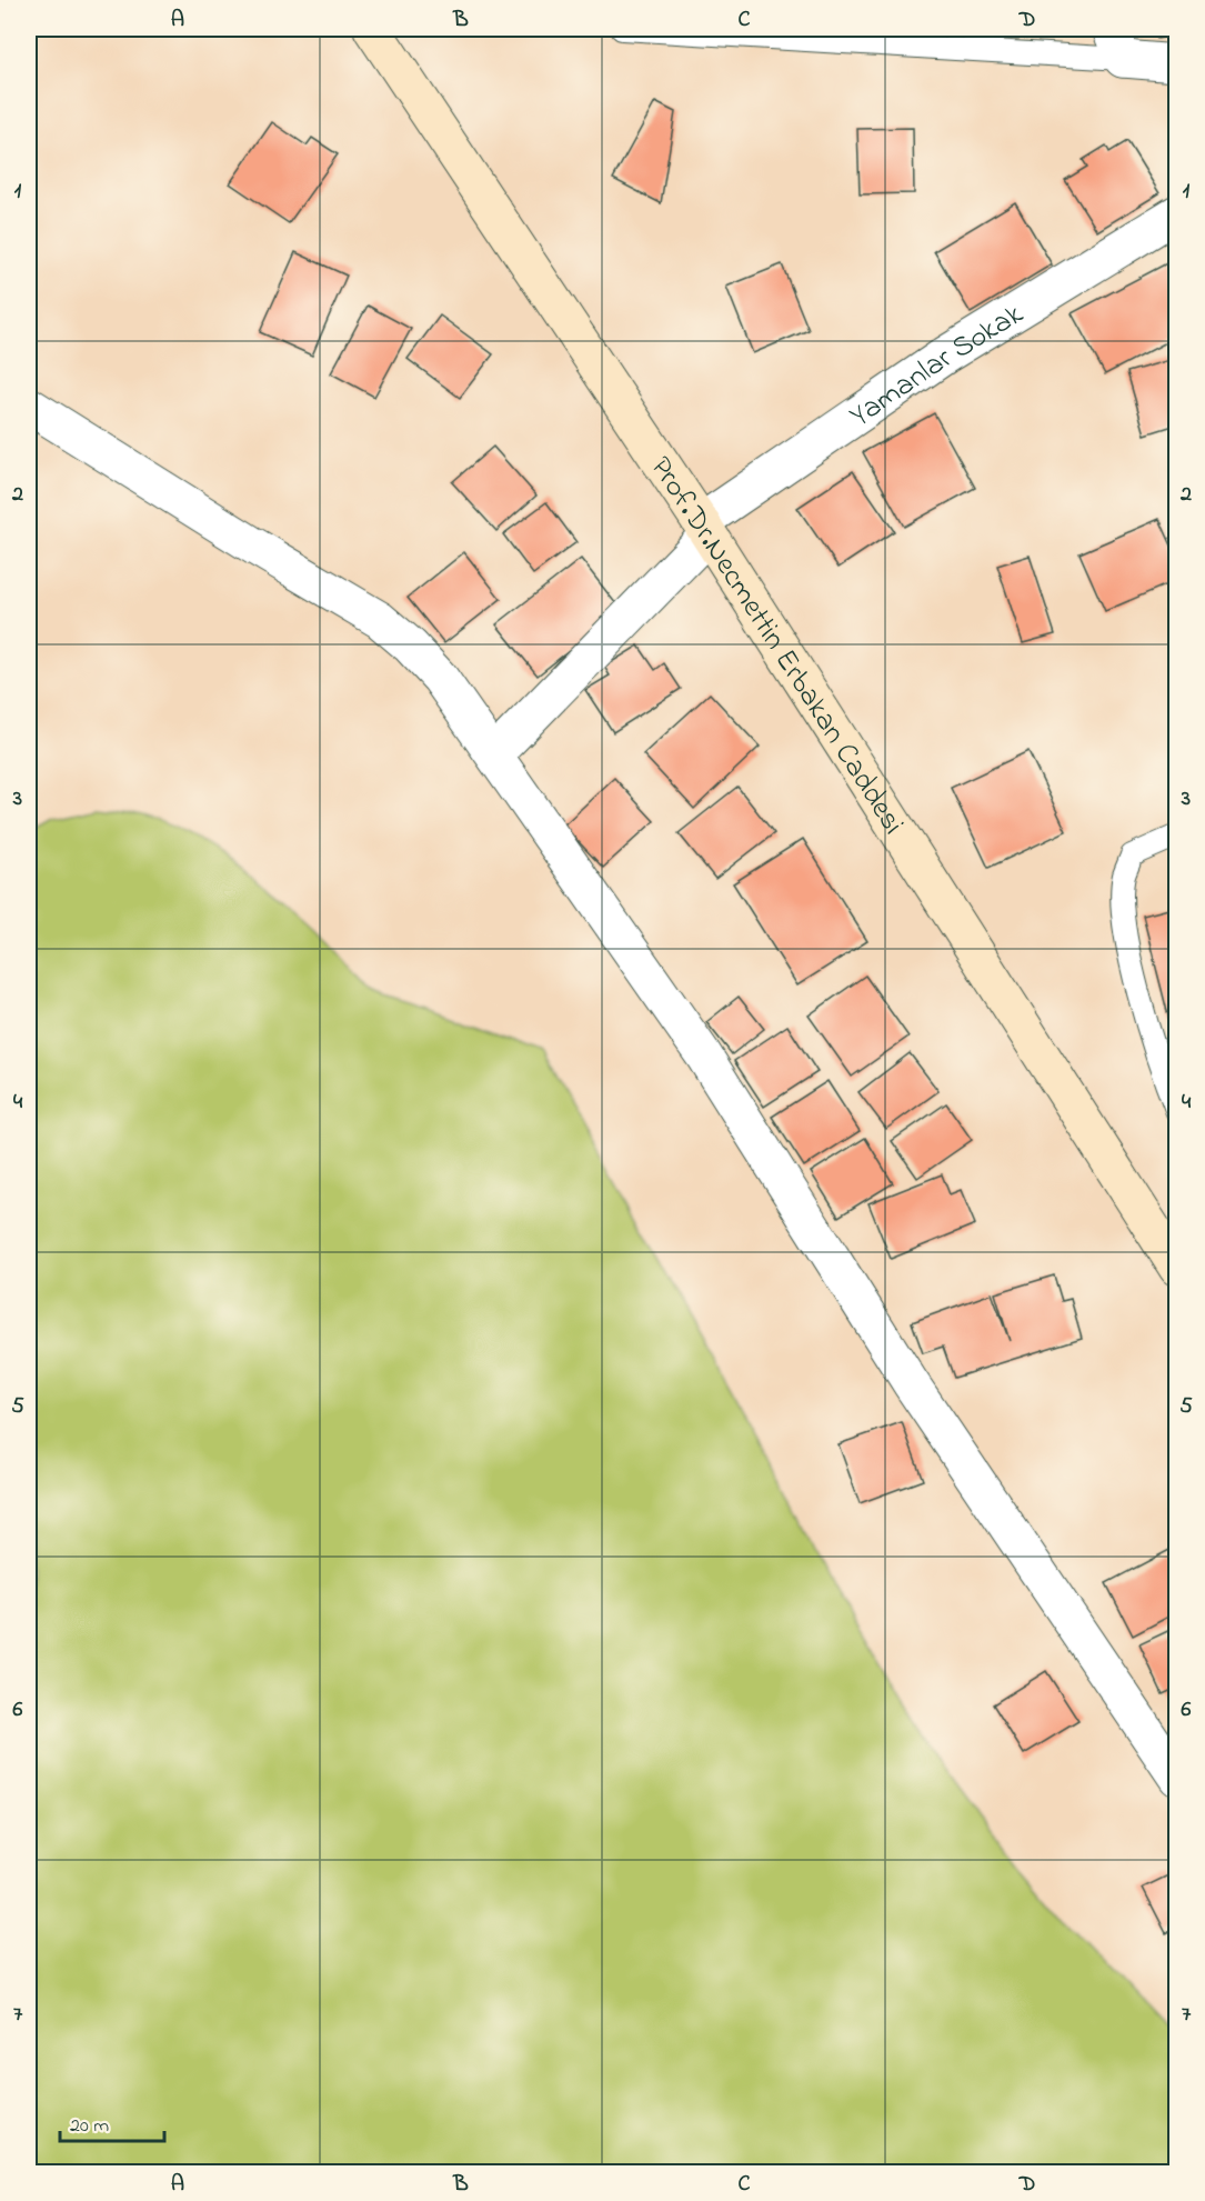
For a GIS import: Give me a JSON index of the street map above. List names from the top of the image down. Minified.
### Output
{"streets":{"main road":["Prof.Dr.Necmettin Erbakan Caddesi"],"street":["Yamanlar Sokak"]},"crossings":[["Yamanlar Sokak","Prof.Dr.Necmettin Erbakan Caddesi"]],"scale_bar":"20 m","grid":{"columns":["A","B","C","D"],"rows":["1","2","3","4","5","6","7"]}}
